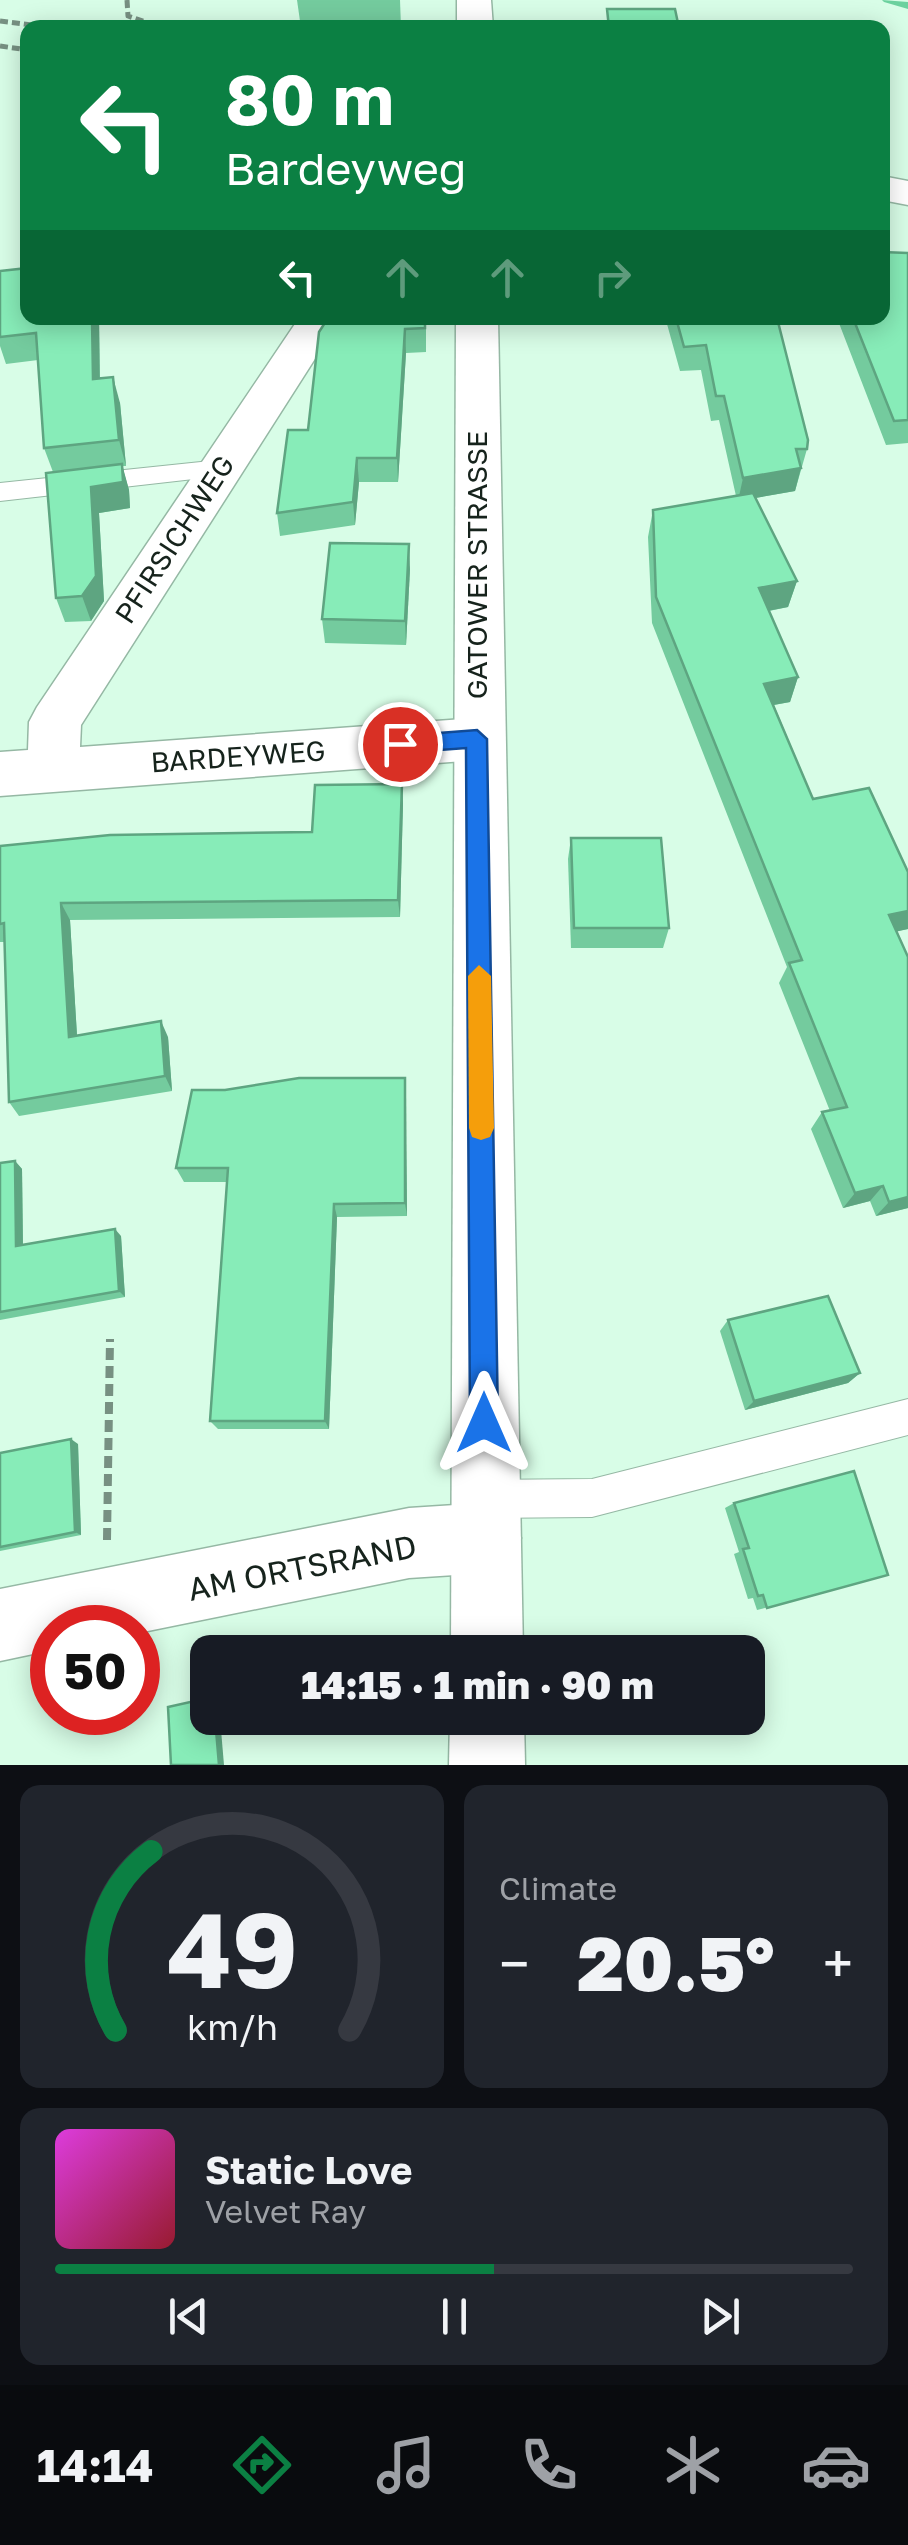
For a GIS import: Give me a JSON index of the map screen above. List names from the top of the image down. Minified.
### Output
{"streets":{"street":["PFIRSICHWEG","GATOWER STRASSE","BARDEYWEG","AM ORTSRAND"]},"crossings":[["PFIRSICHWEG","BARDEYWEG"],["GATOWER STRASSE","BARDEYWEG"],["GATOWER STRASSE","AM ORTSRAND"]],"page":{"turn":["80 m","Bardeyweg"],"limit":"50","trip":"14:15 · 1 min · 90 m","tile":"Climate","heat":["−","20.5°","+"],"song":["Static Love","Velvet Ray"],"tabs":"14:14","gauge":["49","km/h"]}}
